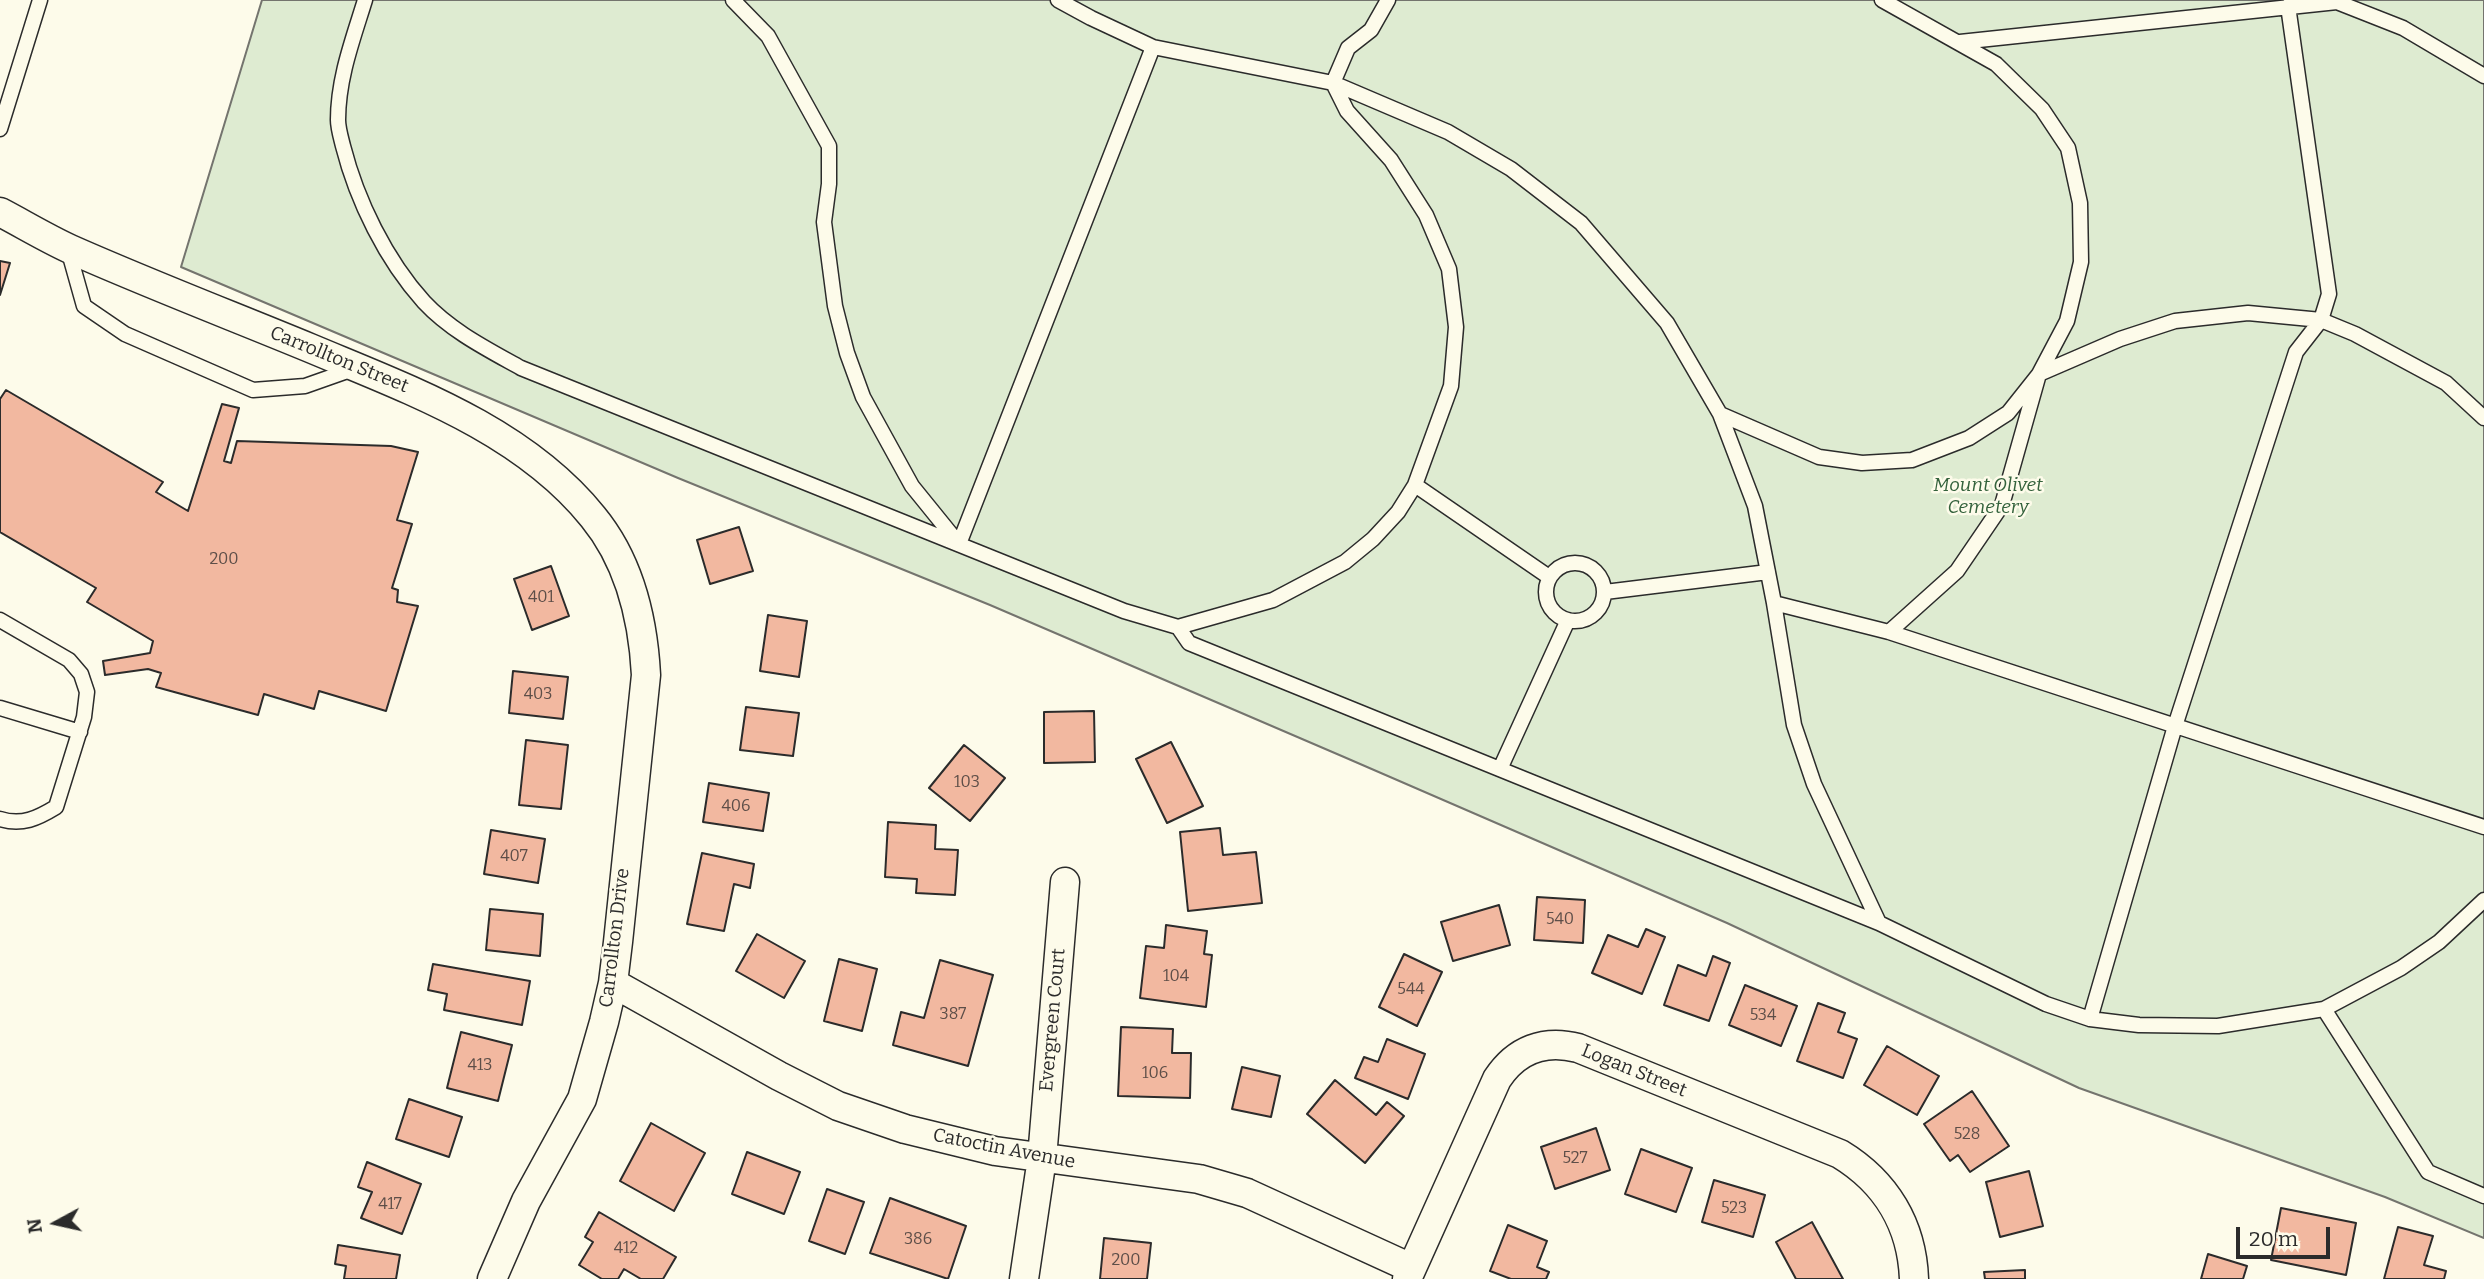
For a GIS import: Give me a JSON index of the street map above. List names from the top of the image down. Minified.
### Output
{"streets":{"street":["Carrollton Street","Carrollton Drive","Evergreen Court","Logan Street","Catoctin Avenue"]},"crossings":[["Carrollton Street","Carrollton Drive"],["Carrollton Drive","Catoctin Avenue"],["Evergreen Court","Catoctin Avenue"],["Logan Street","Catoctin Avenue"]],"parks":["Mount Olivet Cemetery"],"house_numbers":["200","401","403","103","406","407","540","104","544","387","534","413","106","528","527","417","523","386","412","200"],"scale_bar":"20 m","north":"left"}
